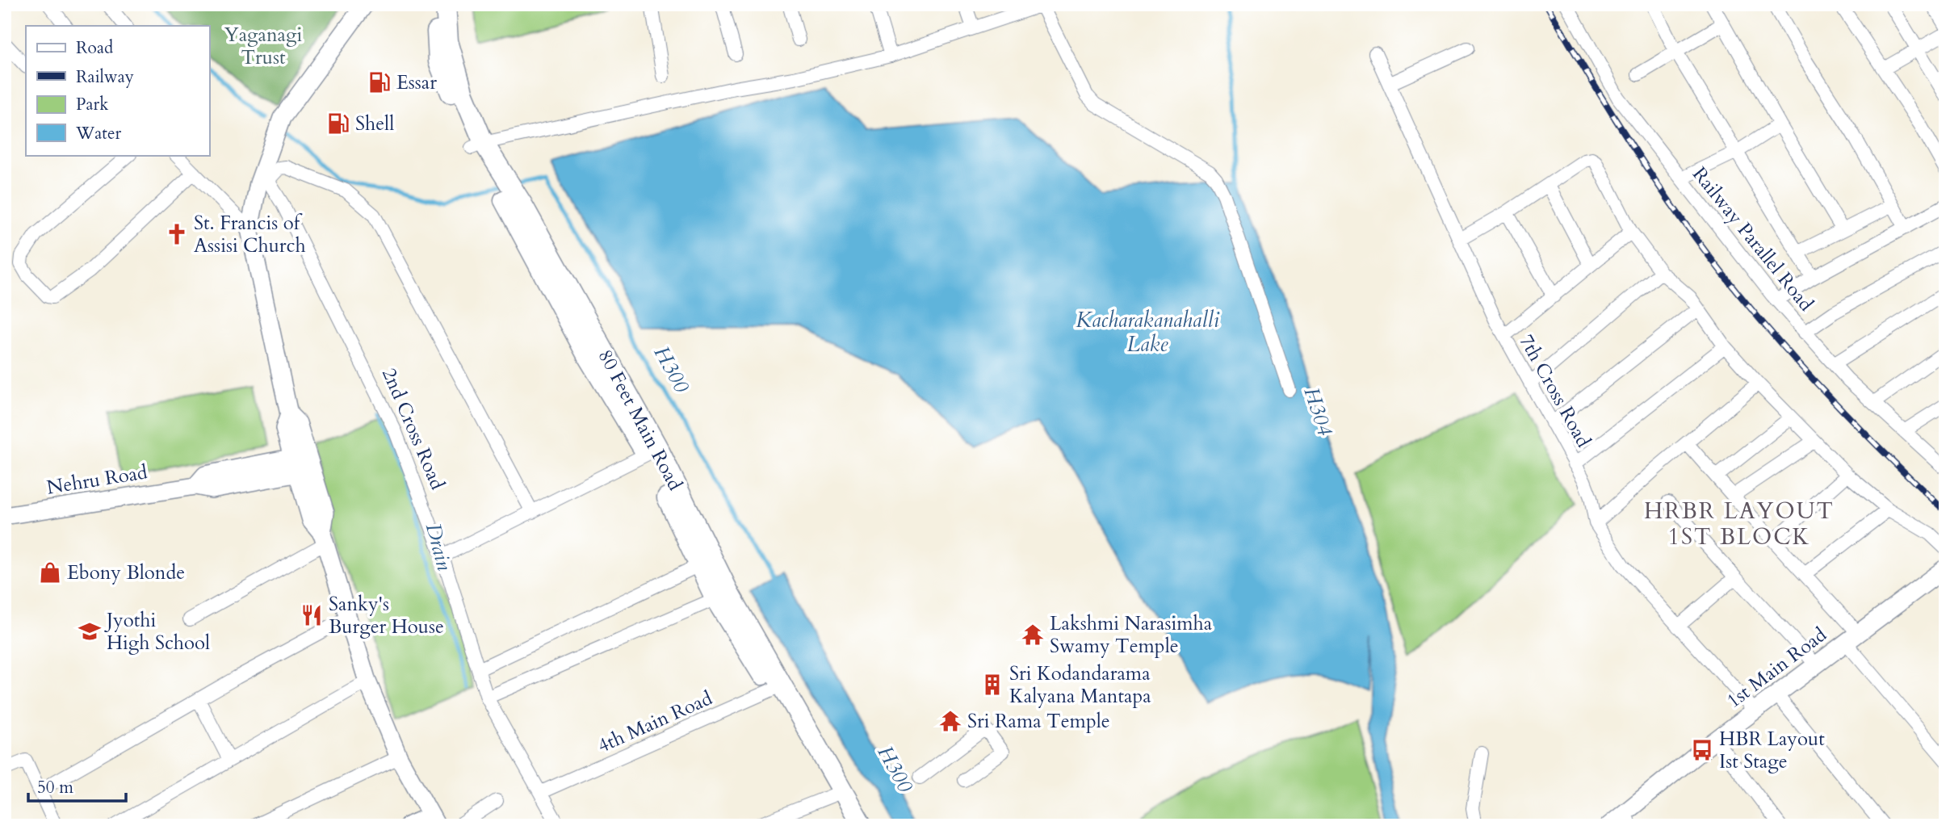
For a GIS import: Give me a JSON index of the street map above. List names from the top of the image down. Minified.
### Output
{"streets":{"main road":["80 Feet Main Road","Nehru Road","1st Main Road"],"street":["Railway Parallel Road","7th Cross Road","2nd Cross Road","4th Main Road"]},"crossings":[["7th Cross Road","1st Main Road"],["80 Feet Main Road","4th Main Road"],["2nd Cross Road","4th Main Road"]],"districts":["HRBR LAYOUT 1ST BLOCK"],"water":["Kacharakanahalli Lake","H300","H304","Drain"],"parks":["Yaganagi Trust"],"places":{"fuel station":["Essar","Shell"],"church":["St. Francis of Assisi Church"],"shop":["Ebony Blonde"],"restaurant":["Sanky's Burger House"],"school or university":["Jyothi High School"],"temple":["Lakshmi Narasimha Swamy Temple","Sri Rama Temple"],"building":["Sri Kodandarama Kalyana Mantapa"],"bus stop":["HBR Layout Ist Stage"]},"legend":["Road","Railway","Park","Water"],"scale_bar":"50 m"}
